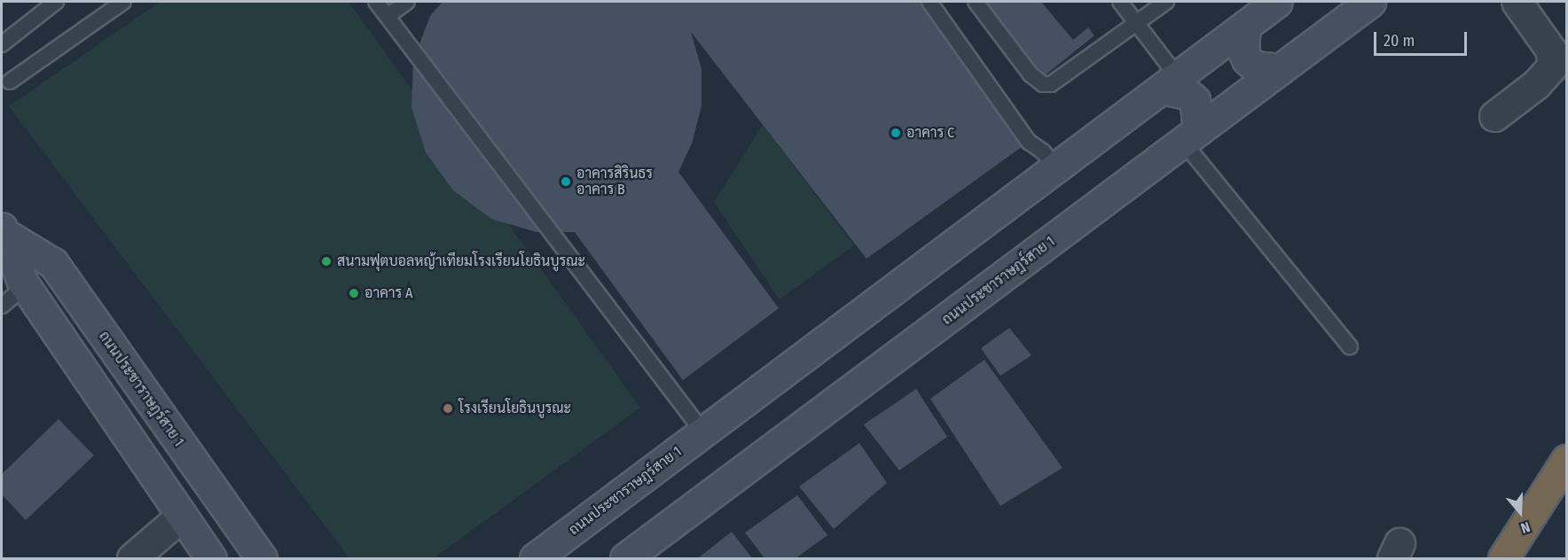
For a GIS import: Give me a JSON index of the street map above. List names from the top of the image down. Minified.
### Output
{"streets":{"main road":["ถนนประชาราษฎร์สาย 1"]},"places":["อาคาร C","อาคารสิรินธร อาคาร B","สนามฟุตบอลหญ้าเทียมโรงเรียนโยธินบูรณะ","อาคาร A","โรงเรียนโยธินบูรณะ"],"scale_bar":"20 m","north":"bottom"}
